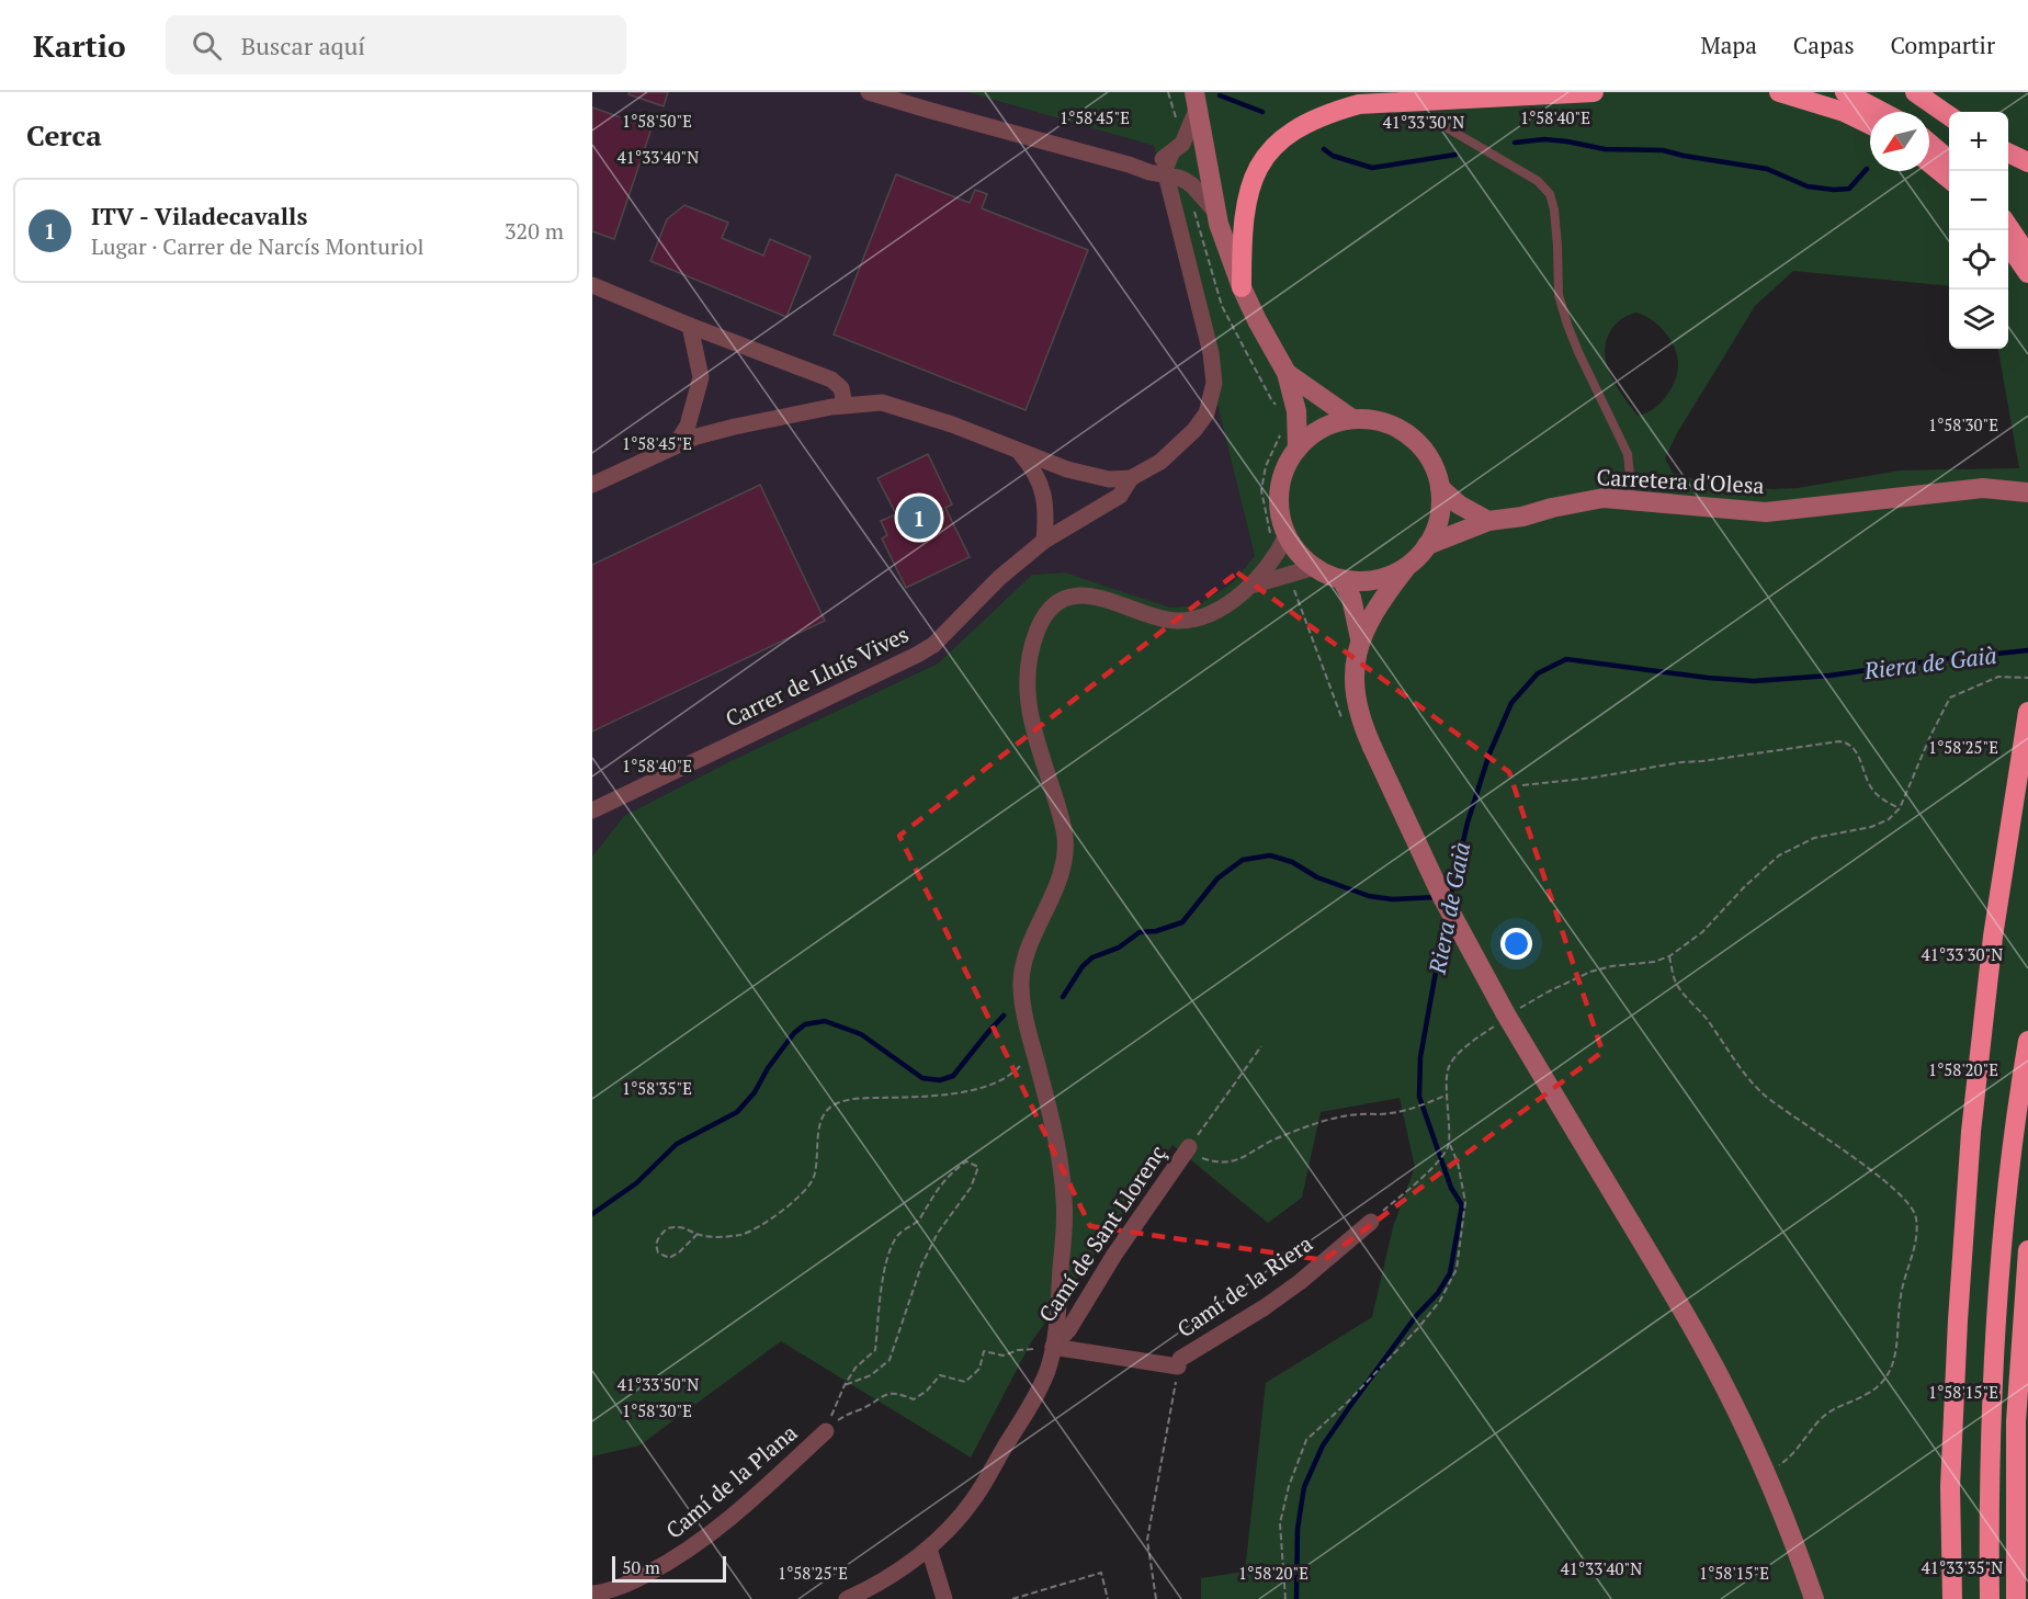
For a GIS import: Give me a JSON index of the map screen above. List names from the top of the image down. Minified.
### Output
{"streets":{"street":["Carretera d'Olesa","Carrer de Lluís Vives","Camí de Sant Llorenç","Camí de la Riera","Camí de la Plana"]},"crossings":[["Camí de Sant Llorenç","Camí de la Riera"]],"water":["Riera de Gaià"],"scale_bar":"50 m","north":"bottom left","page":{"header":"Kartio","search":"Buscar aquí","nav":["Mapa","Capas","Compartir"],"heading":"Cerca","map_buttons":["+","−"],"list":[{"mark":"1","name":"ITV - Viladecavalls","note":"Lugar · Carrer de Narcís Monturiol","value":"320 m"}],"pins":"1","scale":"50 m"},"coordinates":["1°58'45\"E","1°58'40\"E","1°58'50\"E","41°33'30\"N","41°33'40\"N","1°58'30\"E","1°58'25\"E","1°58'20\"E","1°58'35\"E","41°33'50\"N","1°58'15\"E","41°33'35\"N"]}
